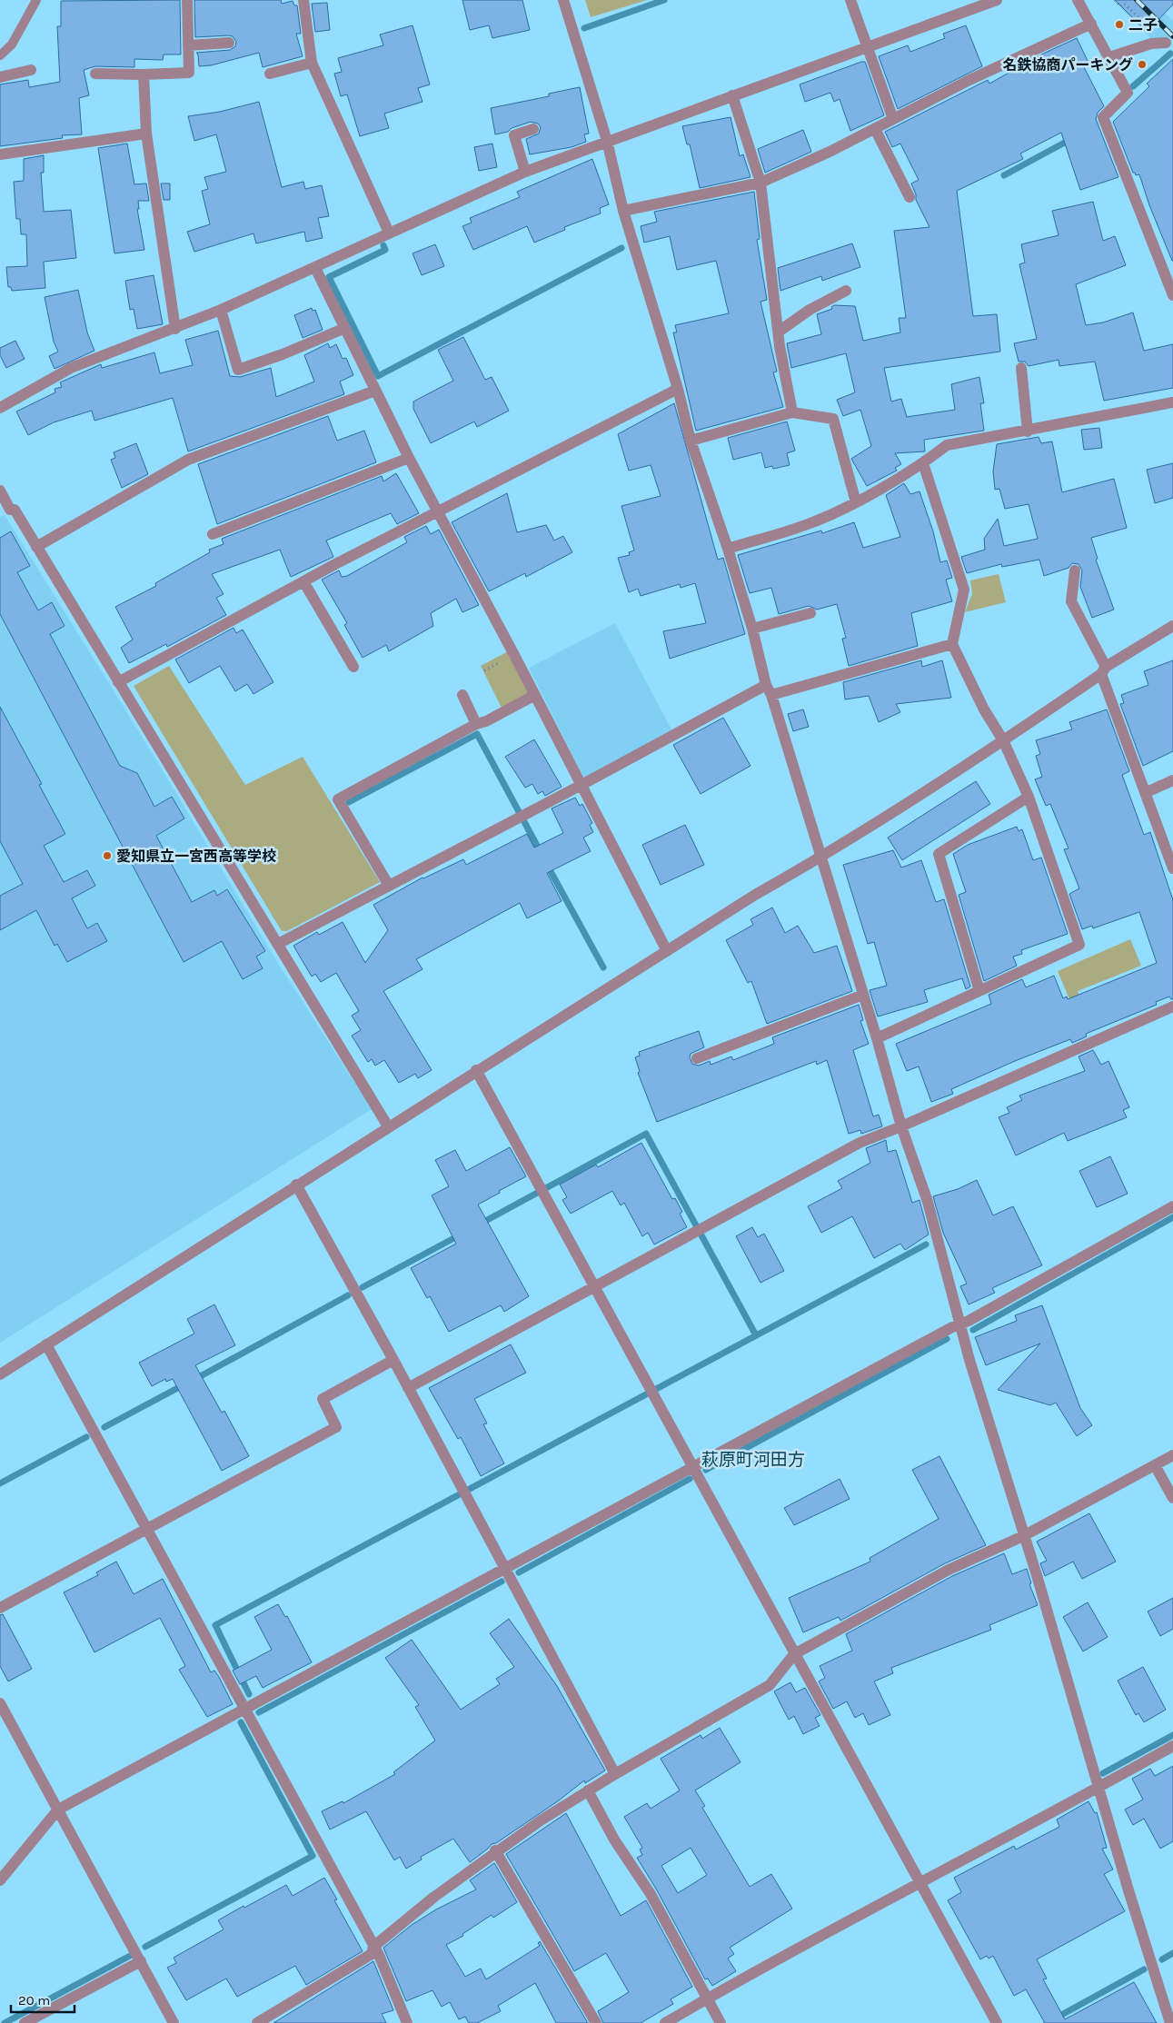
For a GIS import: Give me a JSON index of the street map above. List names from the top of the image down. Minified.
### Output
{"districts":["萩原町河田方"],"places":["二子","名鉄協商パーキング","愛知県立一宮西高等学校"],"scale_bar":"20 m"}
